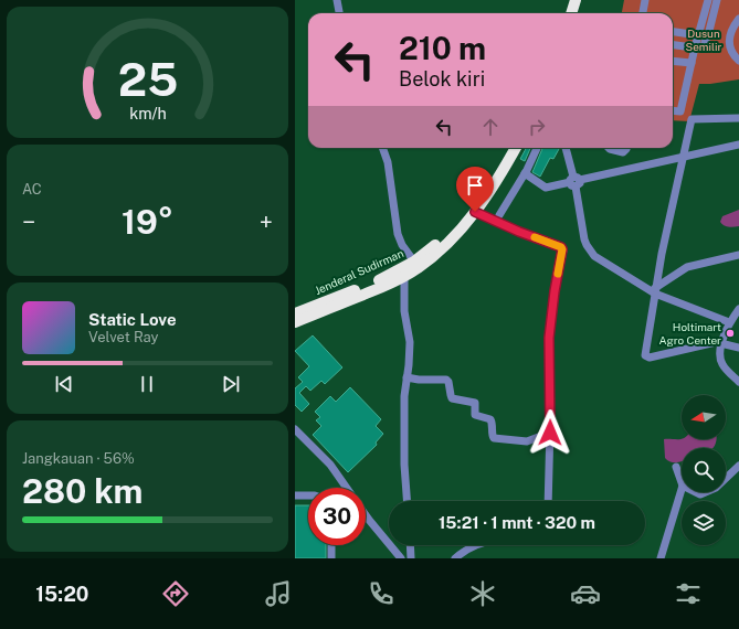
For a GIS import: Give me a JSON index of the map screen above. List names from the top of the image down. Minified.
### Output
{"streets":{"highway":["Jenderal Sudirman"]},"parks":["Dusun Semilir"],"places":["Holtimart Agro Center"],"north":"left","page":{"turn":["210 m","Belok kiri"],"tile":["AC",["Jangkauan · 56%","280 km"]],"heat":["−","19°","+"],"song":["Static Love","Velvet Ray"],"limit":"30","trip":"15:21 · 1 mnt · 320 m","tabs":"15:20","gauge":["25","km/h"]}}
